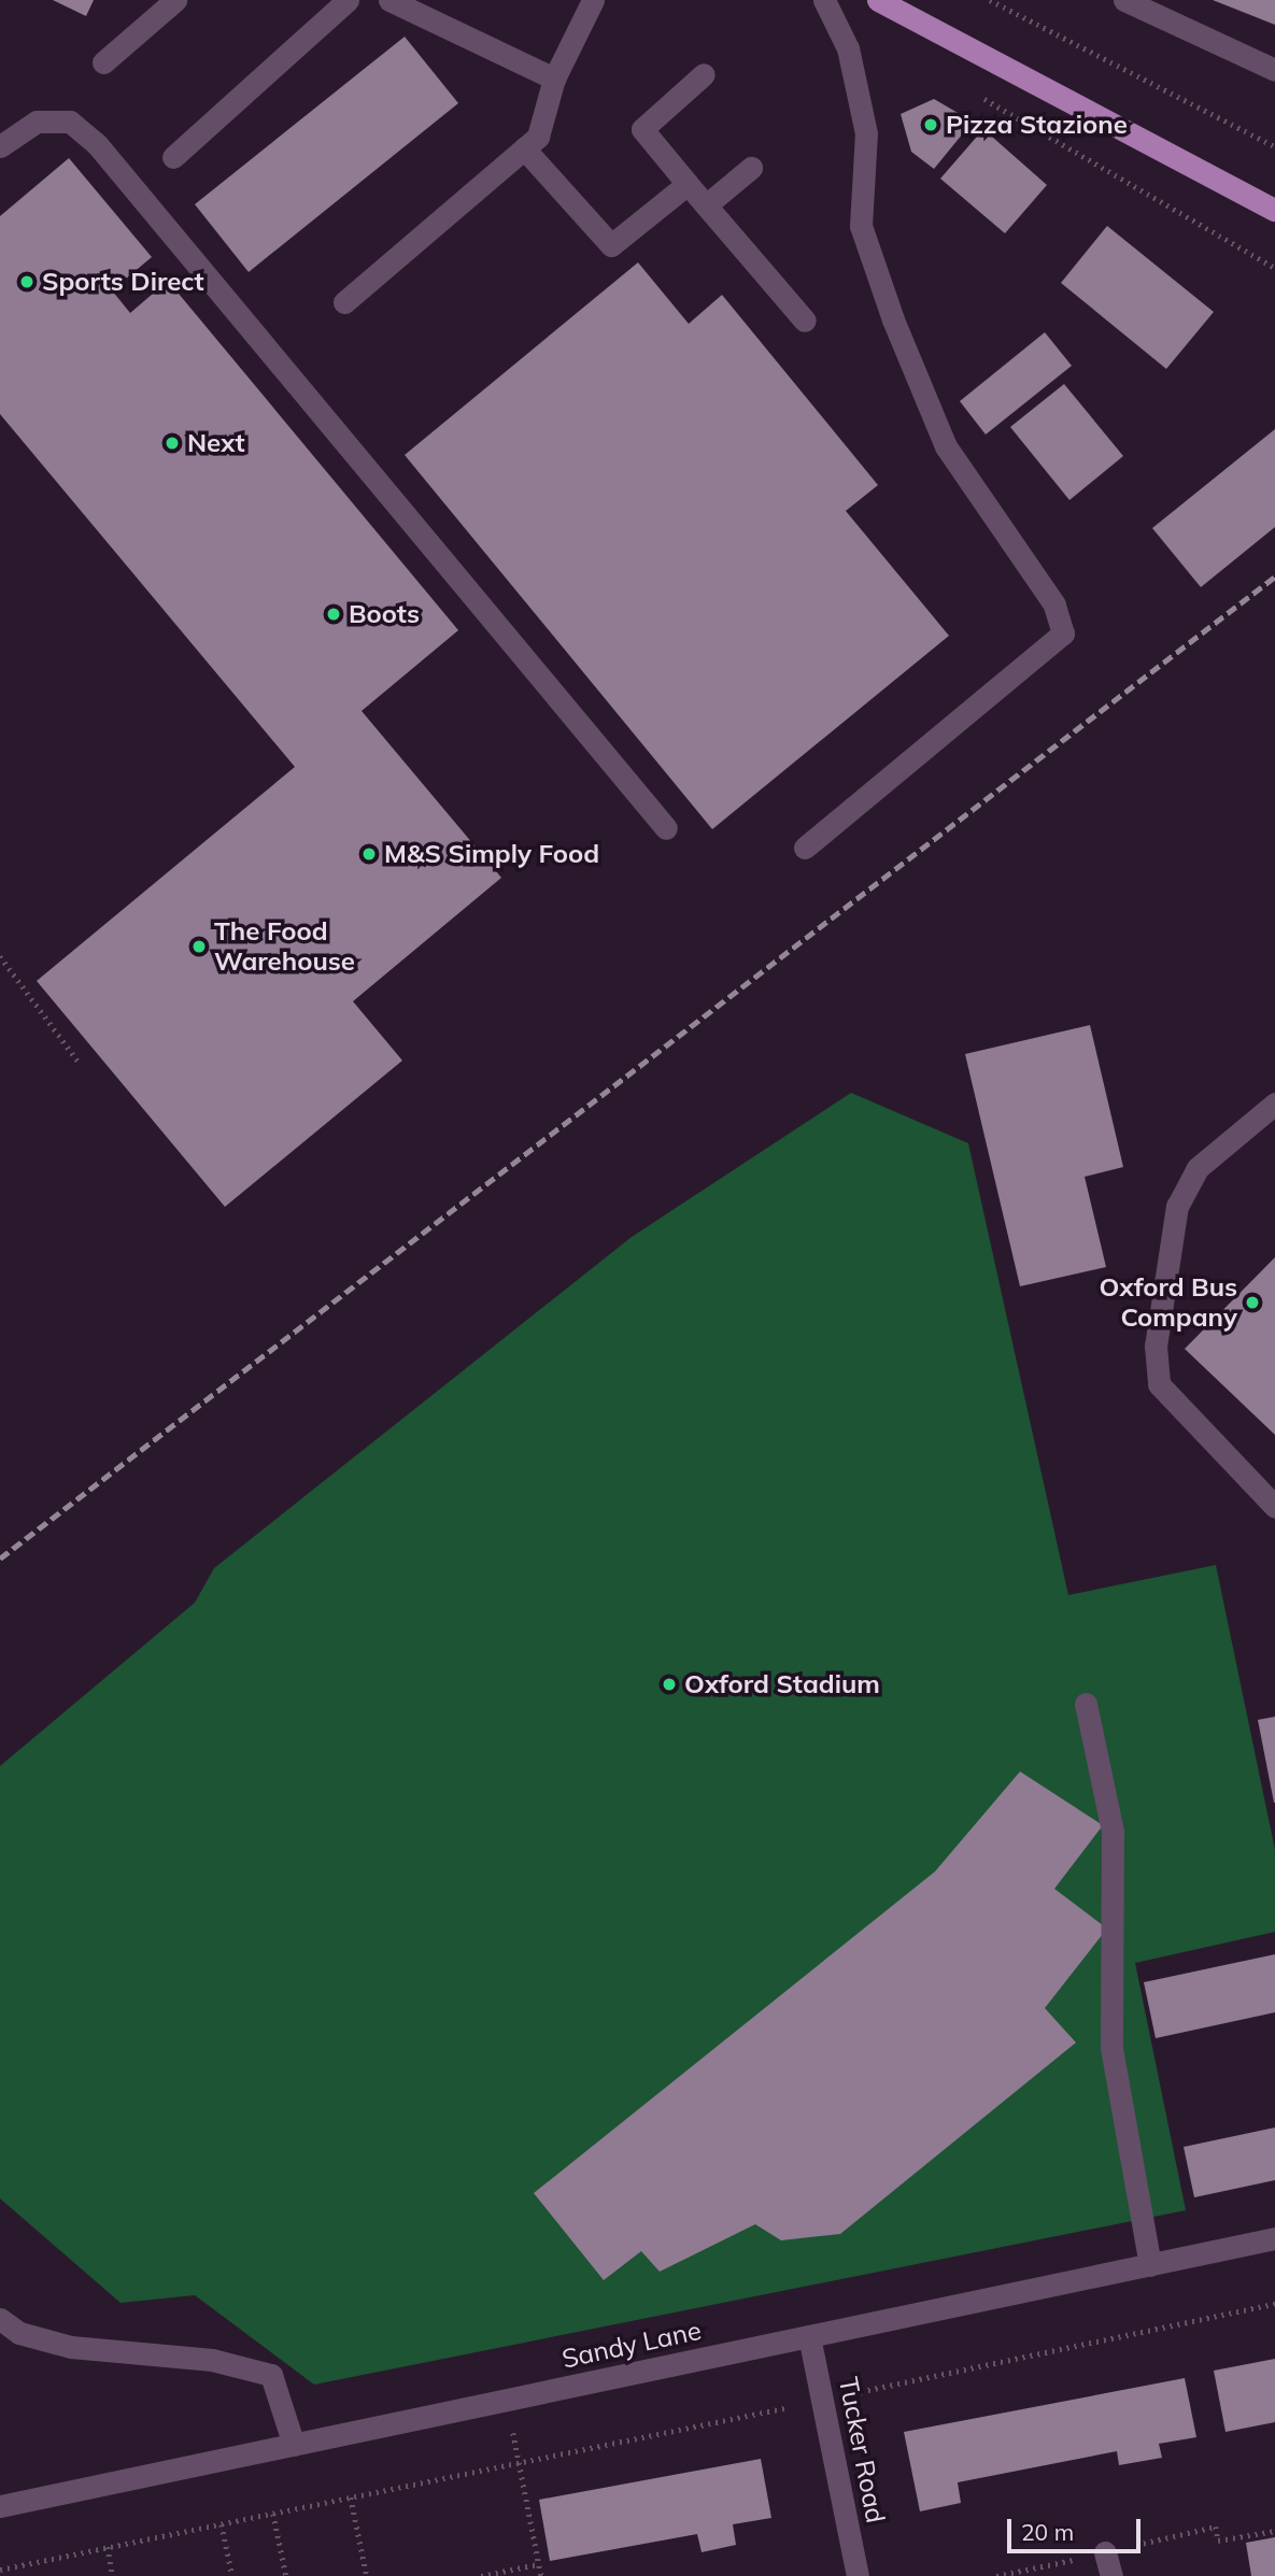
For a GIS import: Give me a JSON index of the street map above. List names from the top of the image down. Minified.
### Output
{"streets":{"street":["Sandy Lane","Tucker Road"]},"crossings":[["Sandy Lane","Tucker Road"]],"places":["Pizza Stazione","Sports Direct","Next","Boots","M&S Simply Food","The Food Warehouse","Oxford Bus Company","Oxford Stadium"],"scale_bar":"20 m"}
